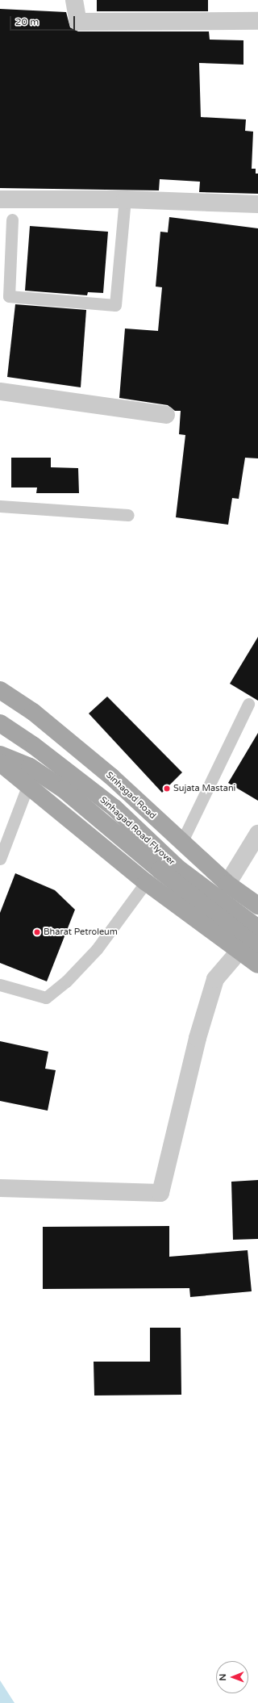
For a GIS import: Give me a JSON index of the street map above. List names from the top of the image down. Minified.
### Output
{"streets":{"main road":["Sinhagad Road","Sinhagad Road Flyover"]},"places":["Sujata Mastani","Bharat Petroleum"],"scale_bar":"20 m","north":"left"}
